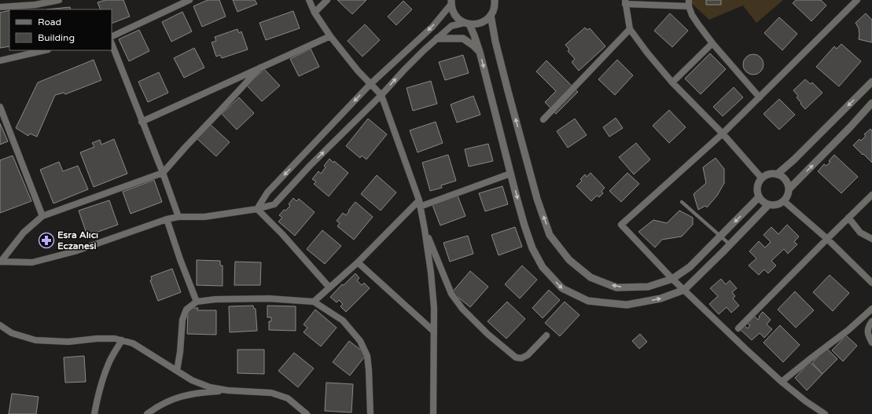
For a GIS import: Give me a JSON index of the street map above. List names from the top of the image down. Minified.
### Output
{"places":{"pharmacy":["Esra Alıcı Eczanesi"]},"legend":["Road","Building"]}
